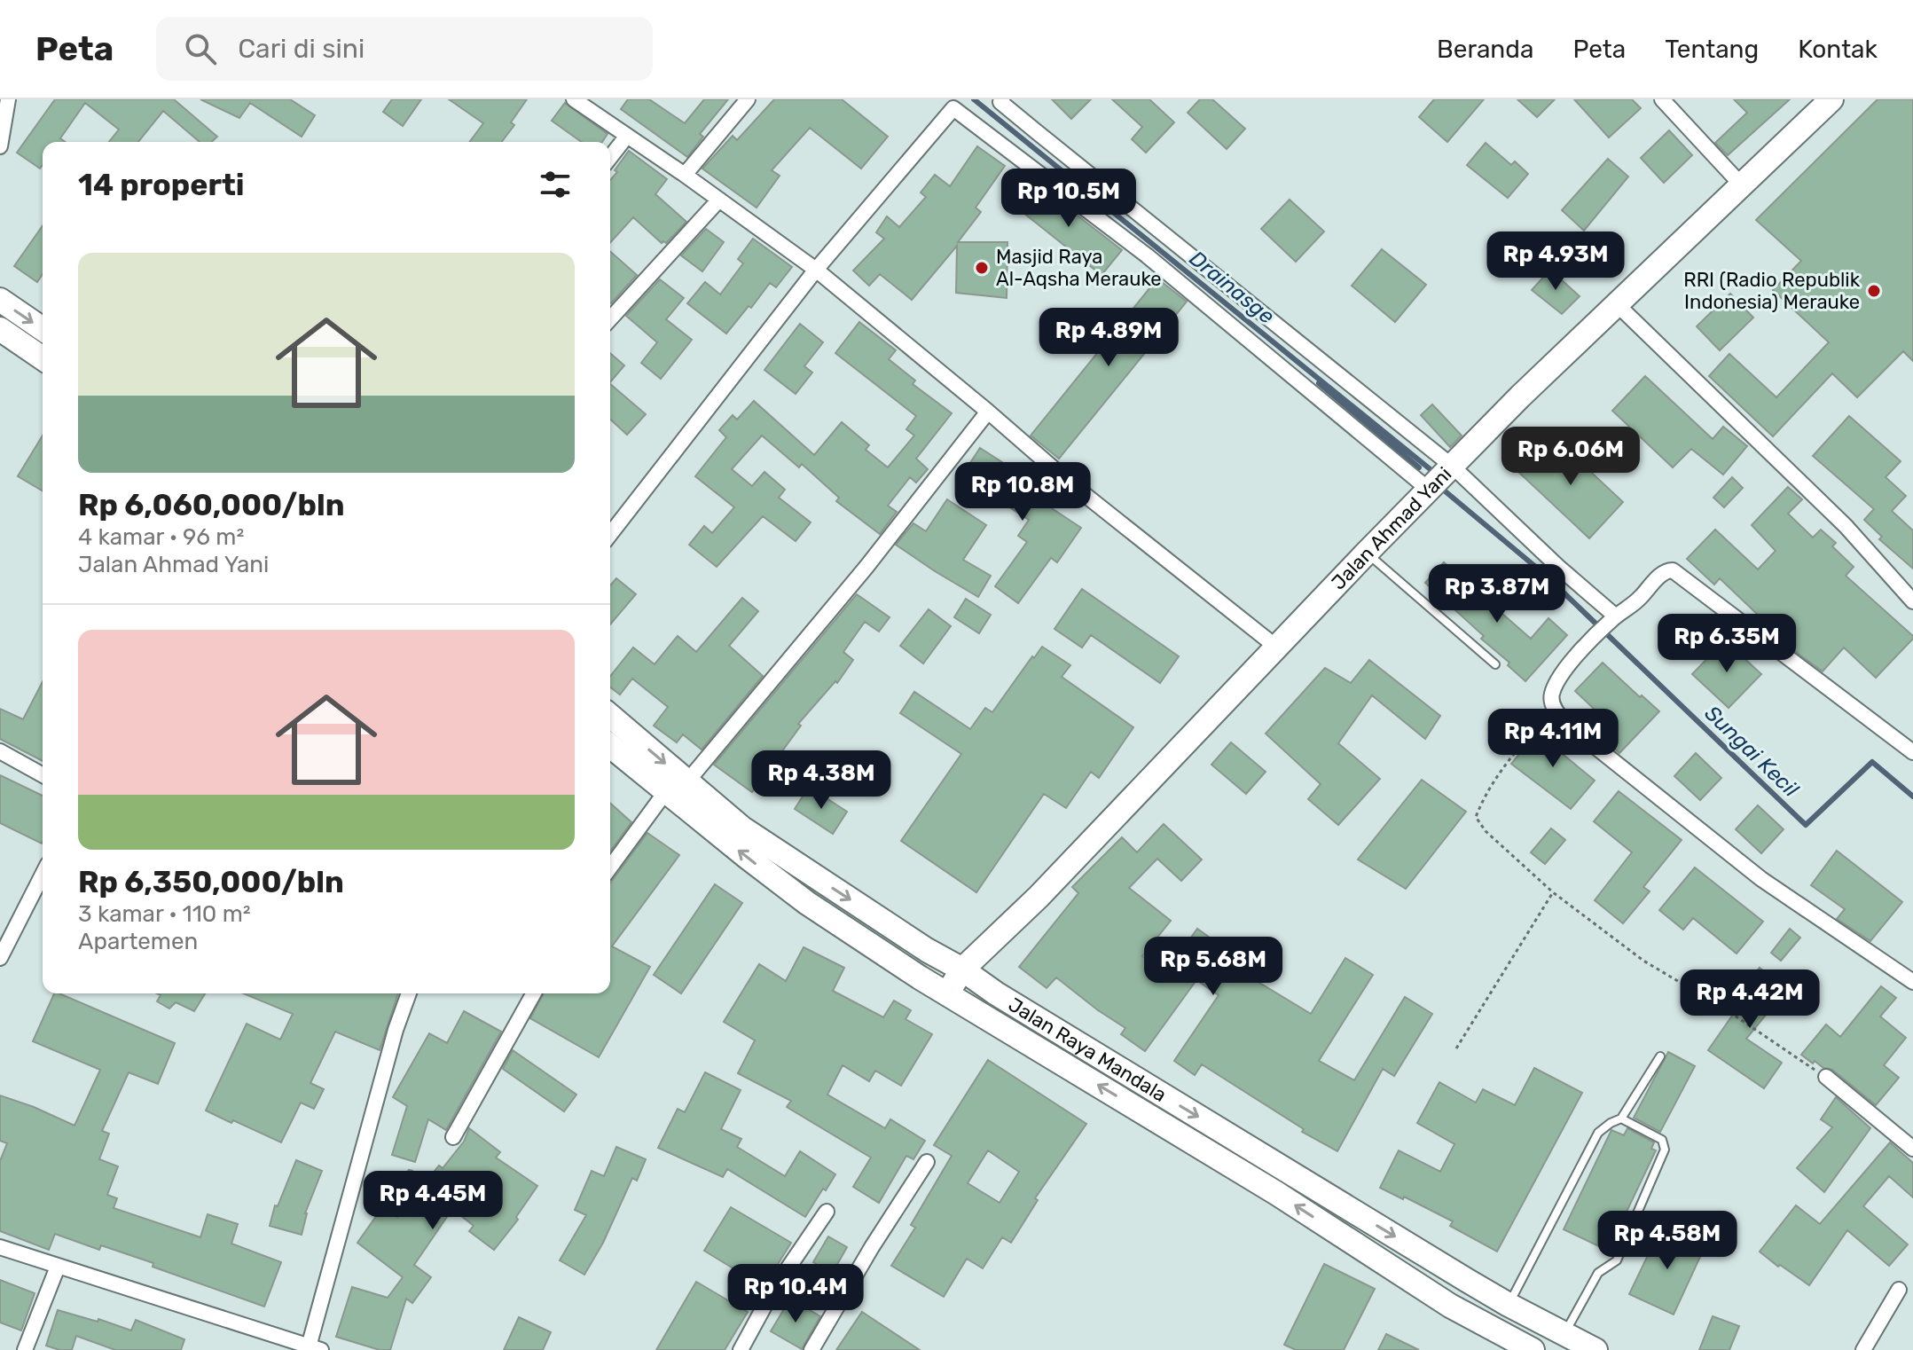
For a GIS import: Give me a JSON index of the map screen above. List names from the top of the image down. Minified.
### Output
{"streets":{"highway":["Jalan Ahmad Yani","Jalan Raya Mandala"]},"crossings":[["Jalan Ahmad Yani","Jalan Raya Mandala"]],"water":["Drainasge","Sungai Kecil"],"places":["Masjid Raya Al-Aqsha Merauke","RRI (Radio Republik Indonesia) Merauke"],"page":{"header":"Peta","search":"Cari di sini","nav":["Beranda","Peta","Tentang","Kontak"],"heading":"14 properti","price":["Rp 10.5M","Rp 4.93M","Rp 4.89M","Rp 6.06M","Rp 10.8M","Rp 3.87M","Rp 6.35M","Rp 4.11M","Rp 4.38M","Rp 5.68M","Rp 4.42M","Rp 4.45M","Rp 4.58M","Rp 10.4M"],"list":[{"name":"Rp 6,060,000/bln","note":"4 kamar · 96 m² · Jalan Ahmad Yani"},{"name":"Rp 6,350,000/bln","note":"3 kamar · 110 m² · Apartemen"}]}}
